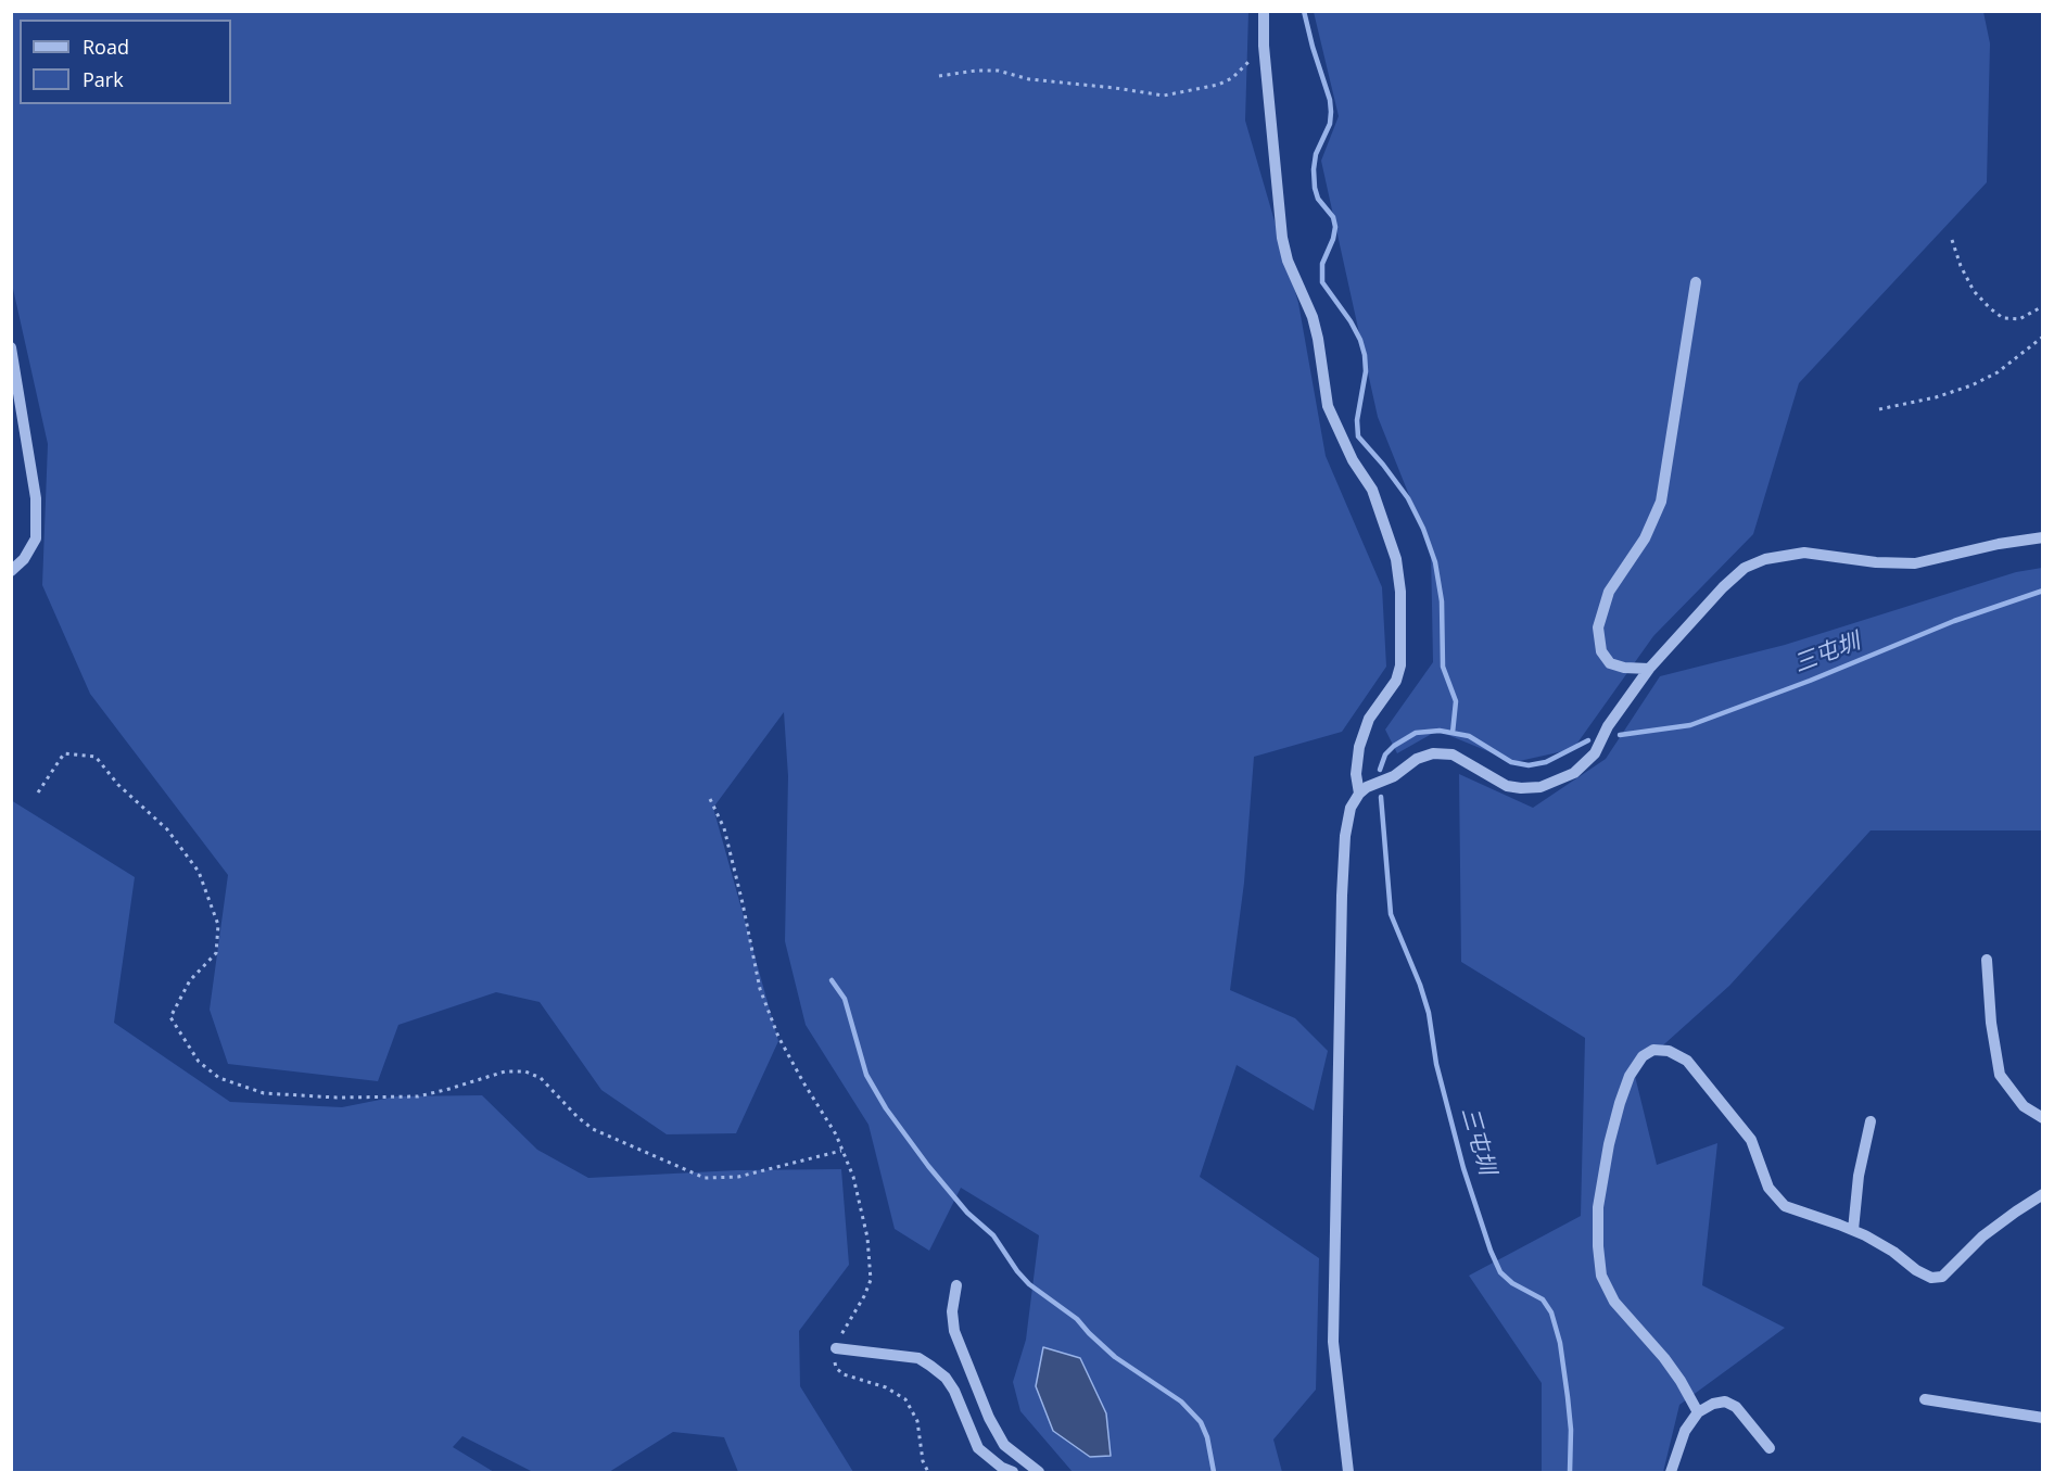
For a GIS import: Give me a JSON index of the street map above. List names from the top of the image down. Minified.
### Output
{"water":["三屯圳"],"legend":["Road","Park"]}
